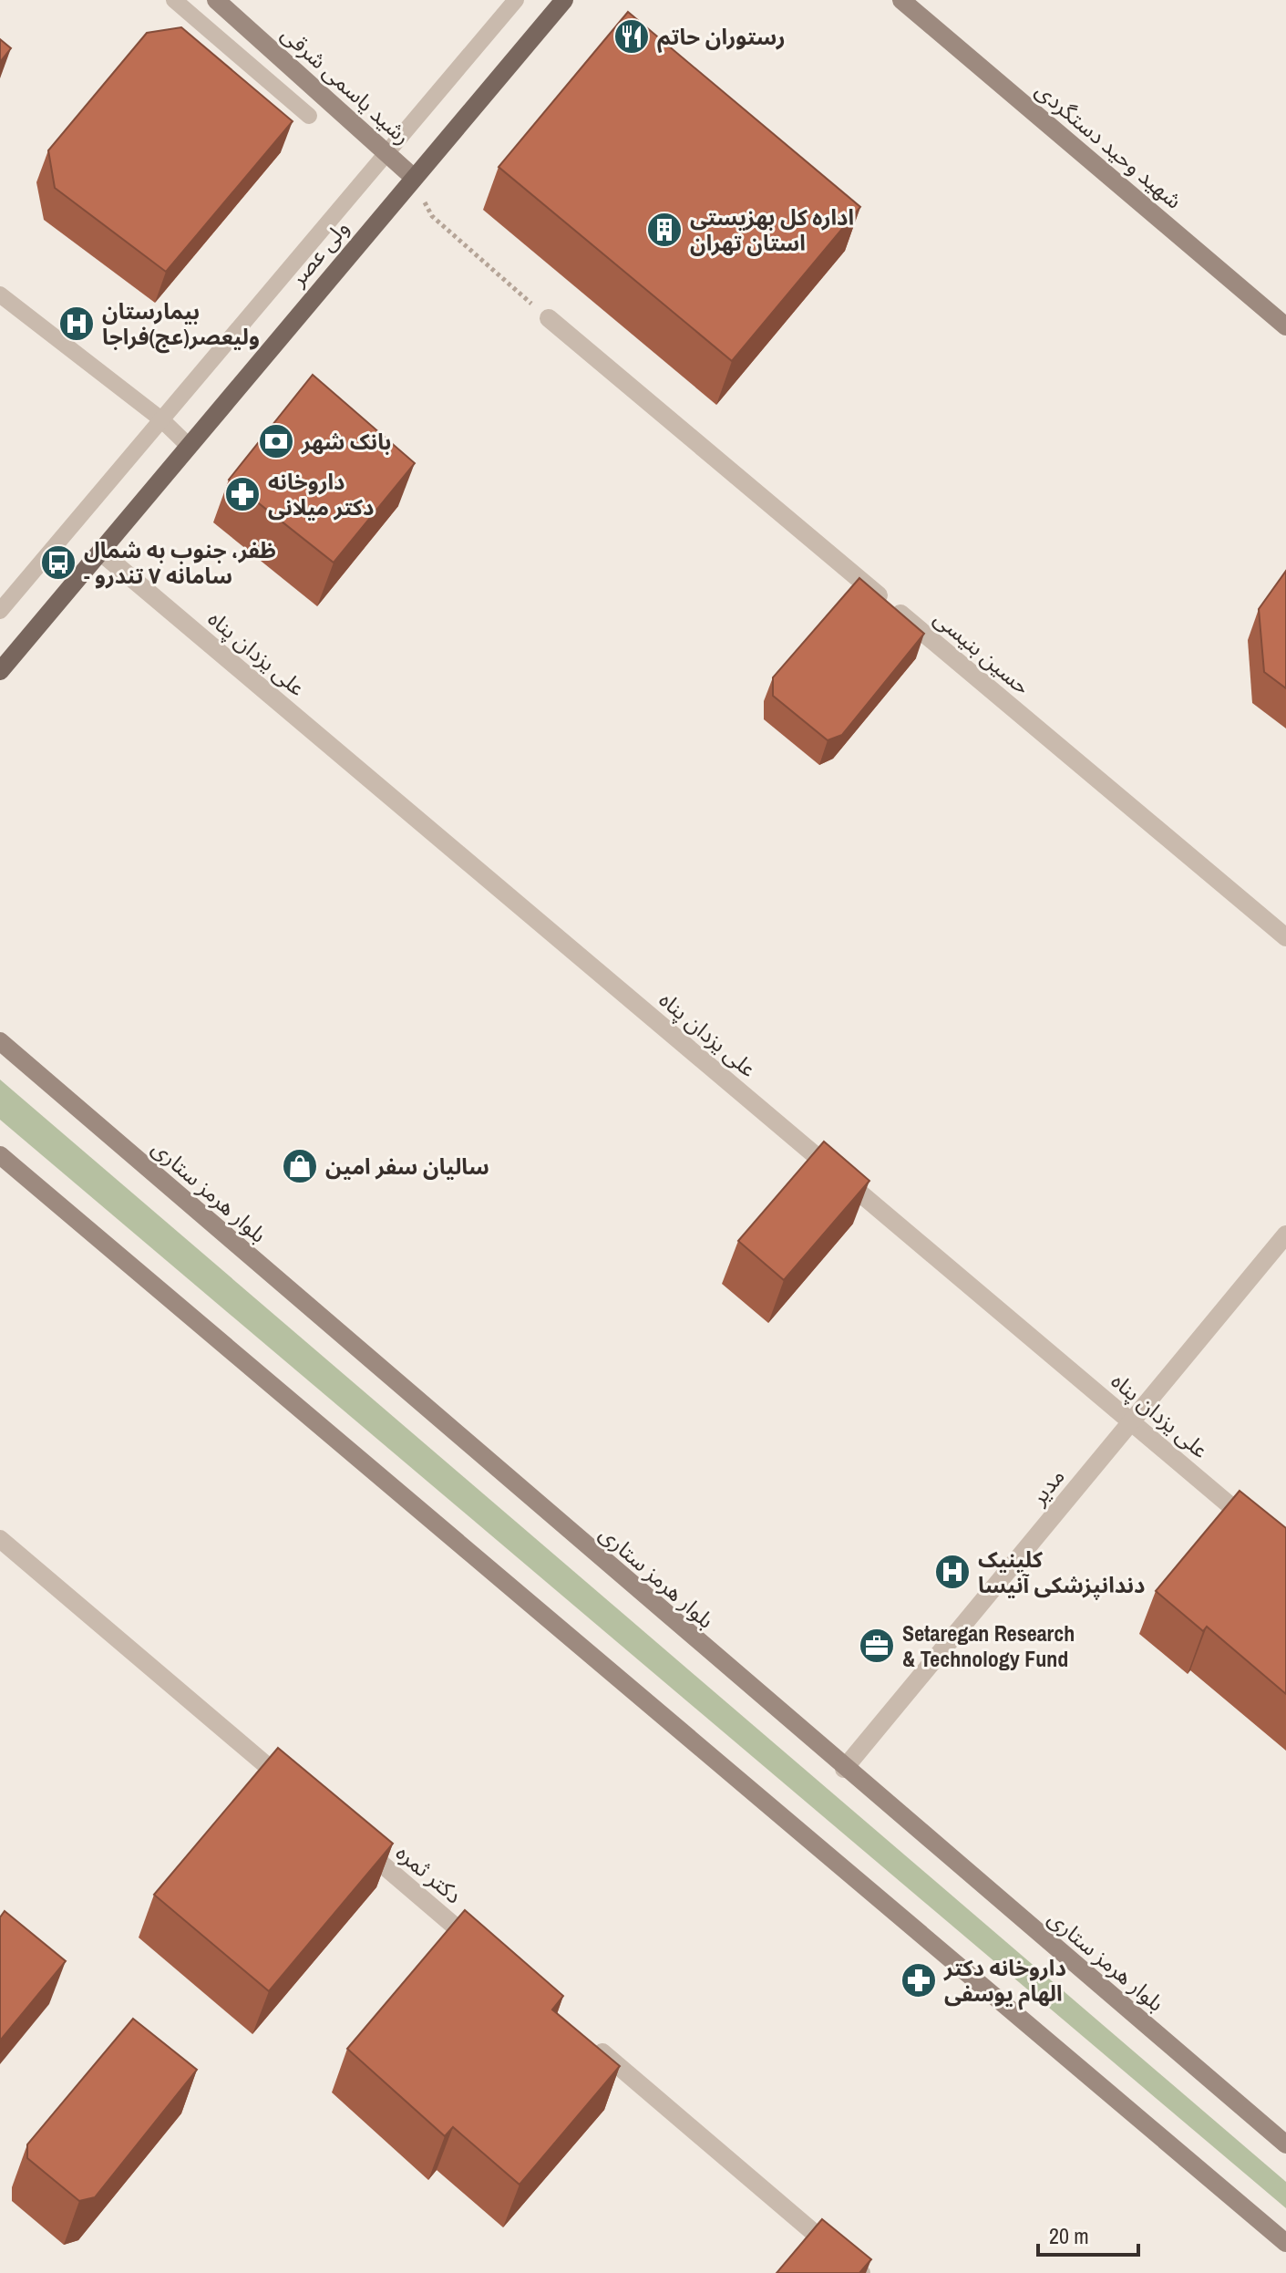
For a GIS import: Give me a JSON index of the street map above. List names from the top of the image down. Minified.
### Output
{"streets":{"main road":["ولی عصر"],"street":["رشید یاسمی شرقی","شهید وحید دستگردی","حسین بنیسی","علی یزدان پناه","بلوار هرمز ستاری","مدیر","دکتر ثمره"]},"crossings":[["رشید یاسمی شرقی","ولی عصر"],["ولی عصر","علی یزدان پناه"],["علی یزدان پناه","مدیر"],["بلوار هرمز ستاری","مدیر"]],"places":{"restaurant":["رستوران حاتم"],"building":["اداره کل بهزیستی استان تهران"],"hospital":["بیمارستان ولیعصر(عج)فراجا","کلینیک دندانپزشکی آنیسا"],"bank":["بانک شهر"],"pharmacy":["داروخانه دکتر میلانی","داروخانه دکتر الهام یوسفی"],"bus stop":["ظفر، جنوب به شمال - سامانه ۷ تندرو"],"shop":["سالیان سفر امین"],"office":["Setaregan Research & Technology Fund"]},"scale_bar":"20 m"}
